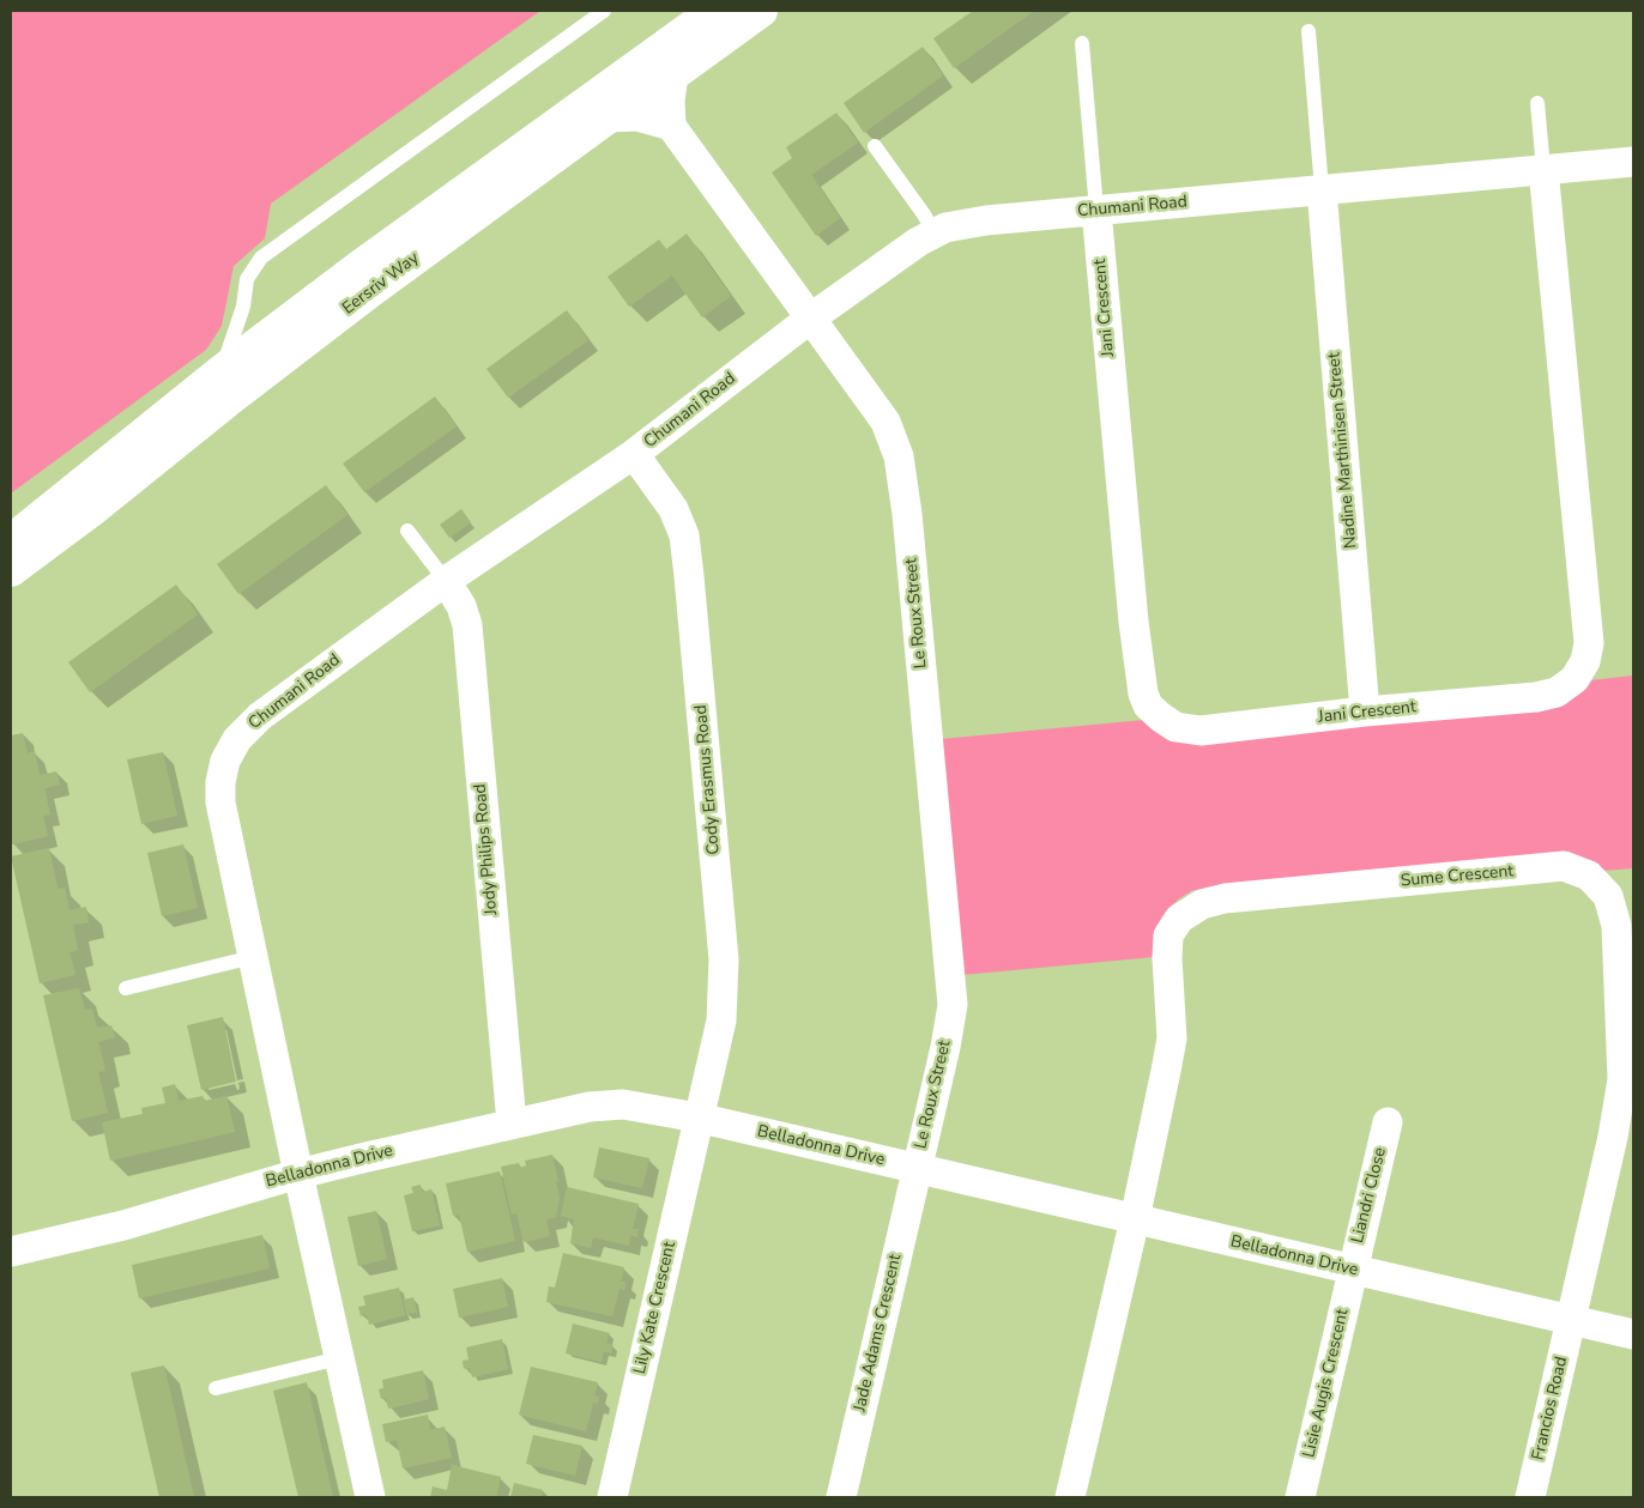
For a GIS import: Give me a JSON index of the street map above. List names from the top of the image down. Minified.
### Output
{"streets":{"main road":["Eersriv Way"],"street":["Chumani Road","Jani Crescent","Nadine Marthinisen Street","Le Roux Street","Cody Erasmus Road","Jody Philips Road","Sume Crescent","Belladonna Drive","Liandri Close","Lily Kate Crescent","Jade Adams Crescent","Lisie Augis Crescent","Francios Road"]},"crossings":[["Chumani Road","Jani Crescent"],["Chumani Road","Nadine Marthinisen Street"],["Chumani Road","Le Roux Street"],["Chumani Road","Cody Erasmus Road"],["Chumani Road","Jody Philips Road"],["Chumani Road","Belladonna Drive"],["Jani Crescent","Nadine Marthinisen Street"],["Le Roux Street","Belladonna Drive"],["Le Roux Street","Jade Adams Crescent"],["Cody Erasmus Road","Belladonna Drive"],["Cody Erasmus Road","Lily Kate Crescent"],["Jody Philips Road","Belladonna Drive"],["Sume Crescent","Belladonna Drive"],["Sume Crescent","Francios Road"],["Belladonna Drive","Liandri Close"],["Belladonna Drive","Lily Kate Crescent"],["Belladonna Drive","Jade Adams Crescent"],["Belladonna Drive","Lisie Augis Crescent"],["Belladonna Drive","Francios Road"],["Liandri Close","Lisie Augis Crescent"]]}
